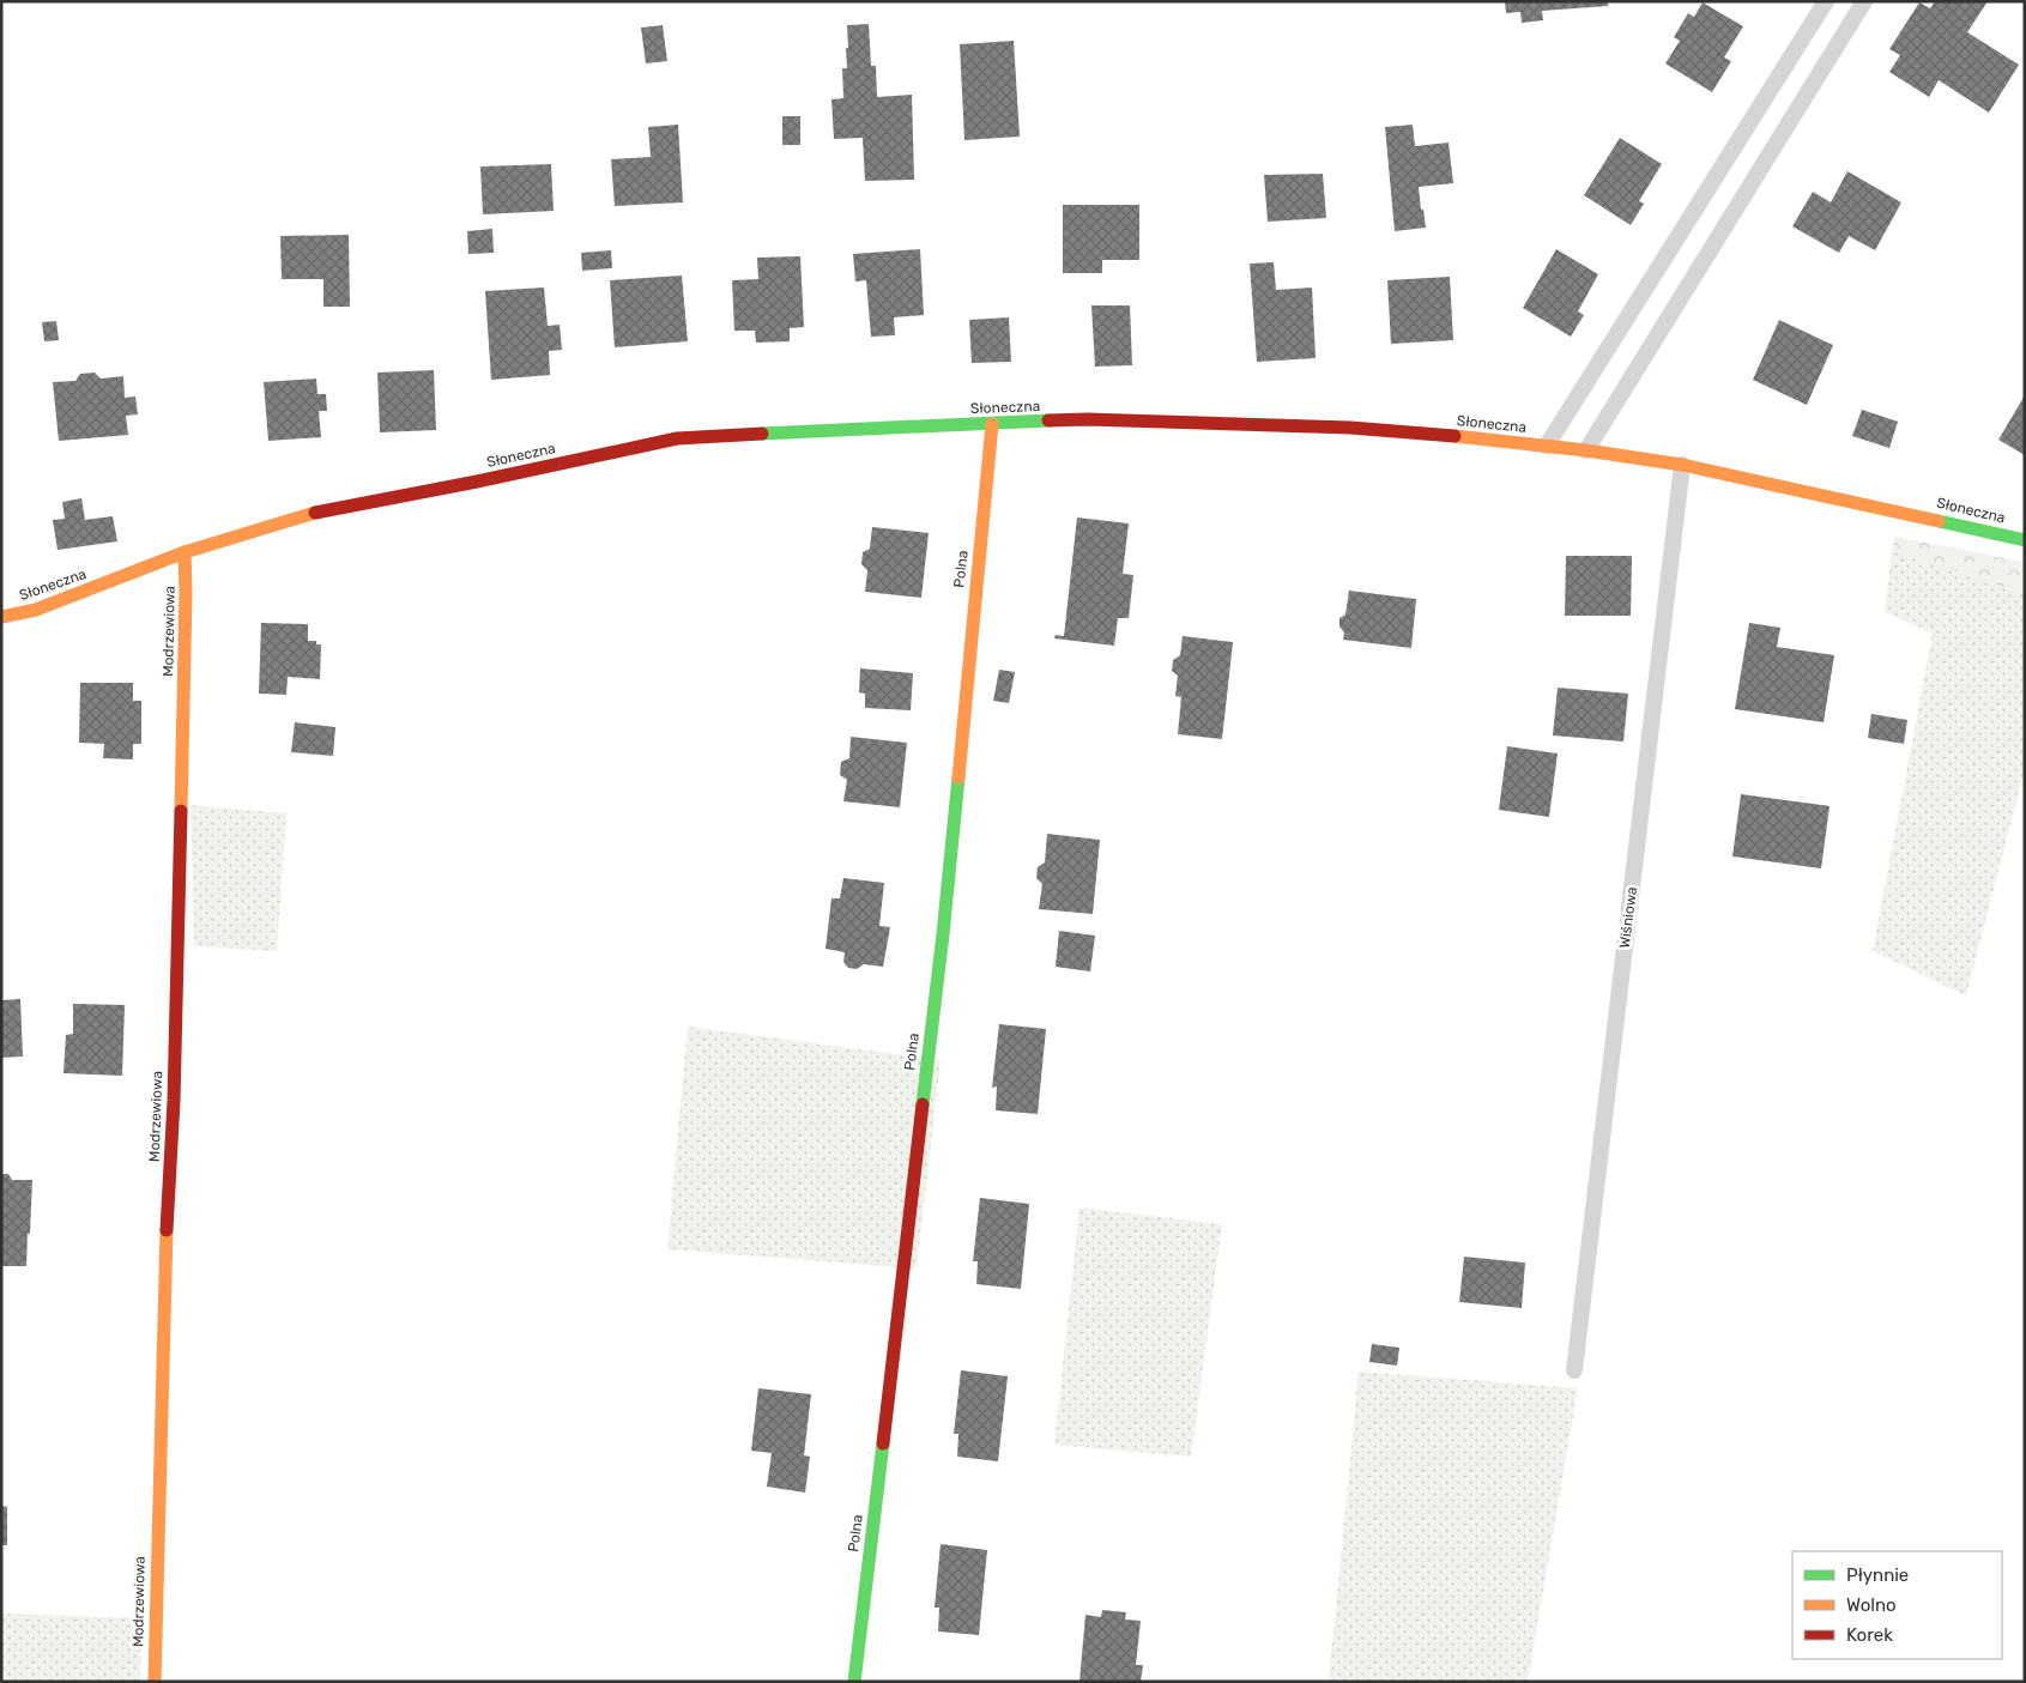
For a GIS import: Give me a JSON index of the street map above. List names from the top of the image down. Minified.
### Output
{"streets":{"street":["Słoneczna","Polna","Modrzewiowa"],"lane":["Wiśniowa"]},"crossings":[["Słoneczna","Polna"],["Słoneczna","Modrzewiowa"],["Słoneczna","Wiśniowa"]],"legend":["Płynnie","Wolno","Korek"]}
